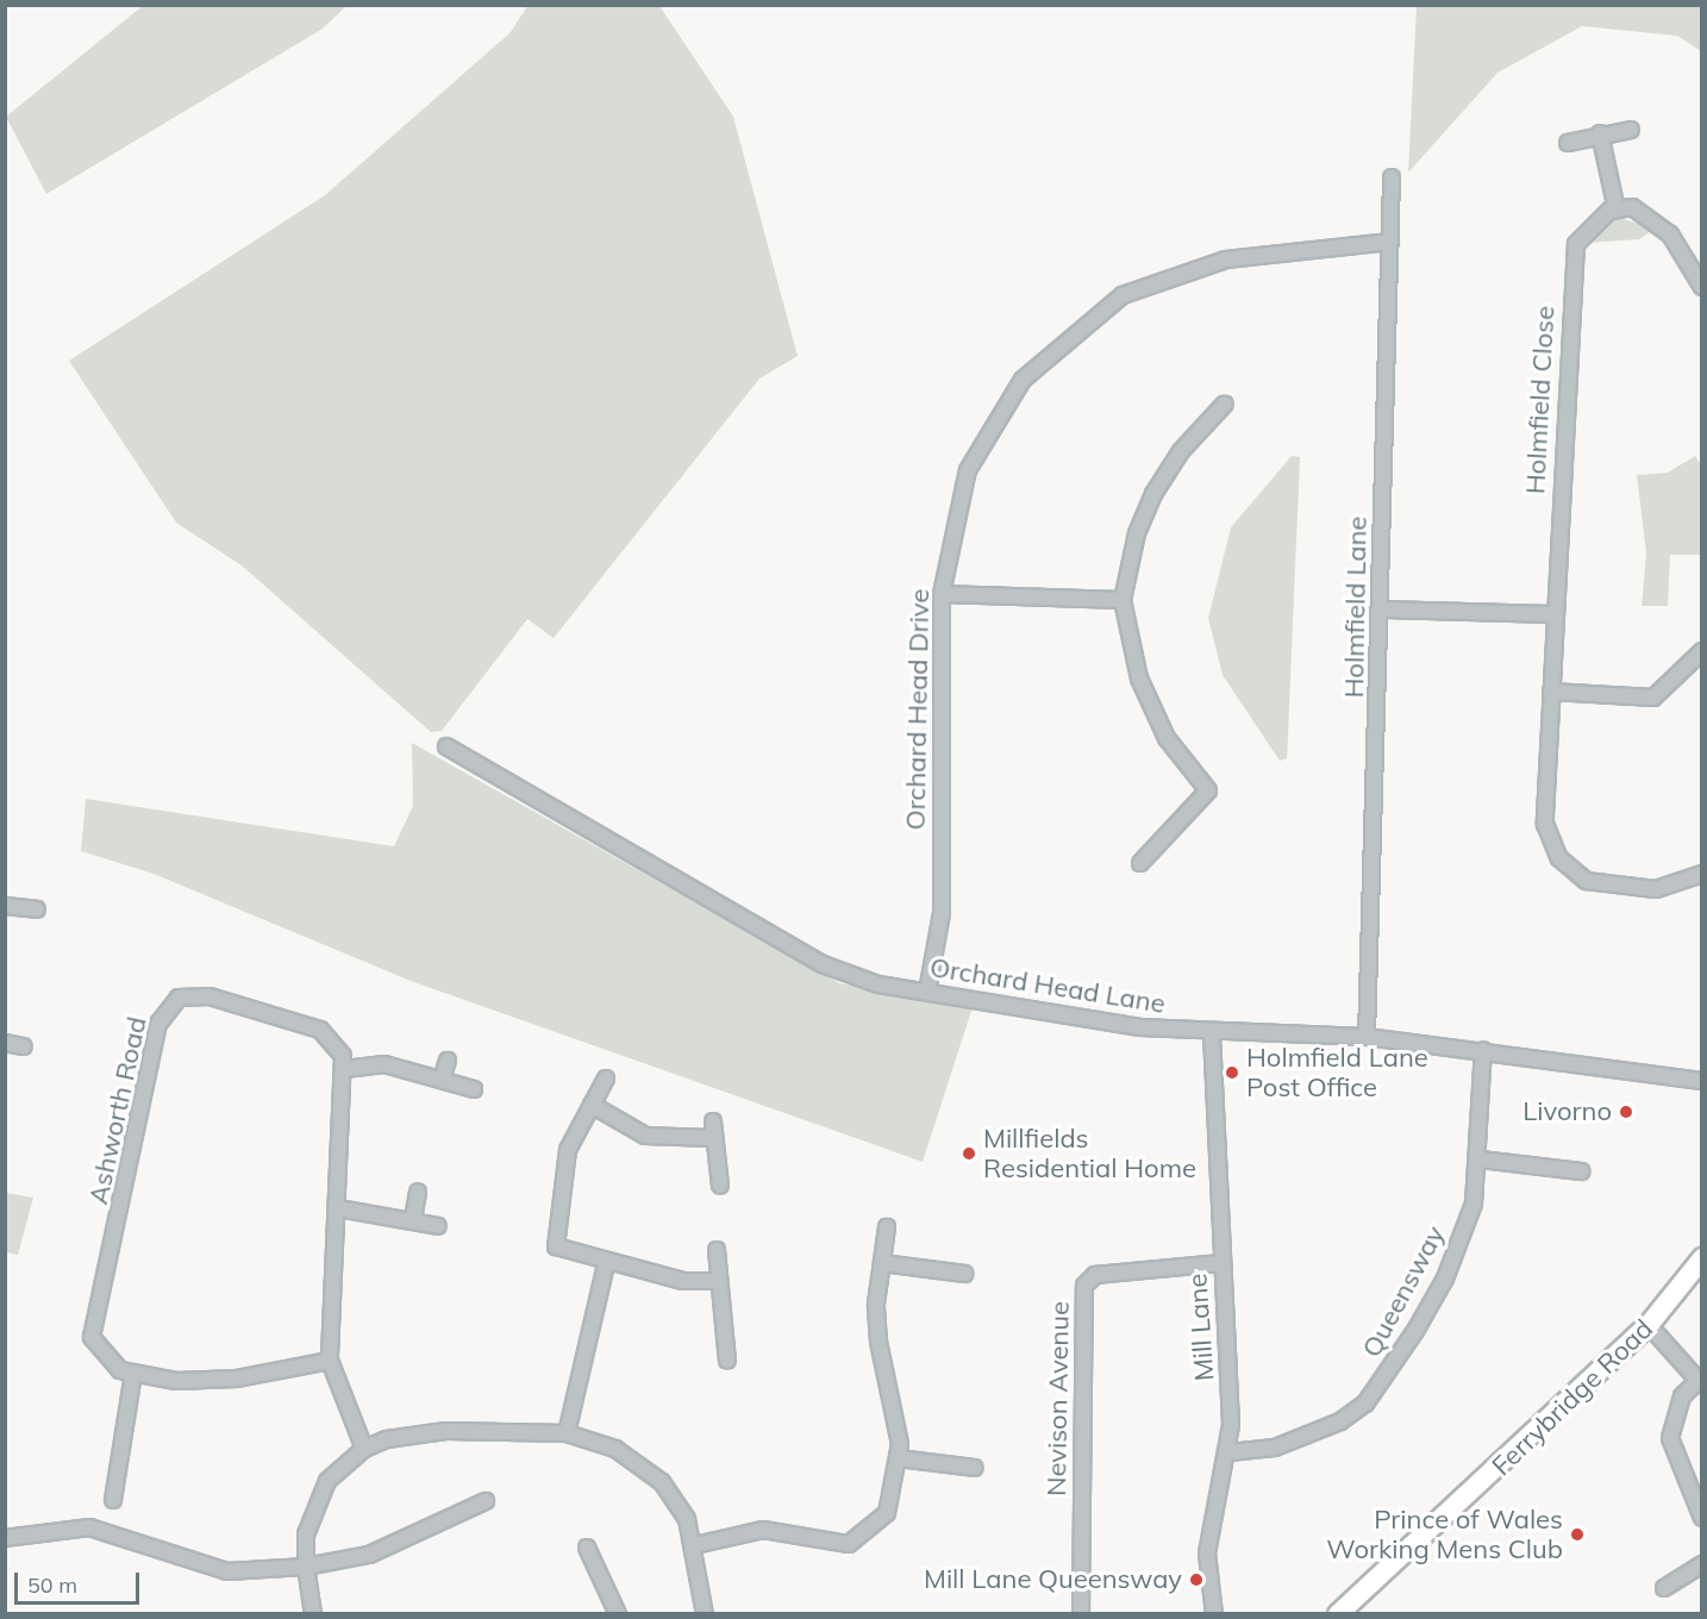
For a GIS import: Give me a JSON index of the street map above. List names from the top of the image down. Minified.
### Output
{"streets":{"street":["Holmfield Close","Holmfield Lane","Orchard Head Drive","Orchard Head Lane","Ashworth Road","Queensway","Mill Lane","Ferrybridge Road","Nevison Avenue"]},"crossings":[["Holmfield Lane","Orchard Head Drive"],["Holmfield Lane","Orchard Head Lane"],["Orchard Head Drive","Orchard Head Lane"],["Orchard Head Lane","Queensway"],["Orchard Head Lane","Mill Lane"],["Queensway","Mill Lane"],["Mill Lane","Nevison Avenue"]],"places":["Holmfield Lane Post Office","Livorno","Millfields Residential Home","Prince of Wales Working Mens Club","Mill Lane Queensway"],"scale_bar":"50 m"}
